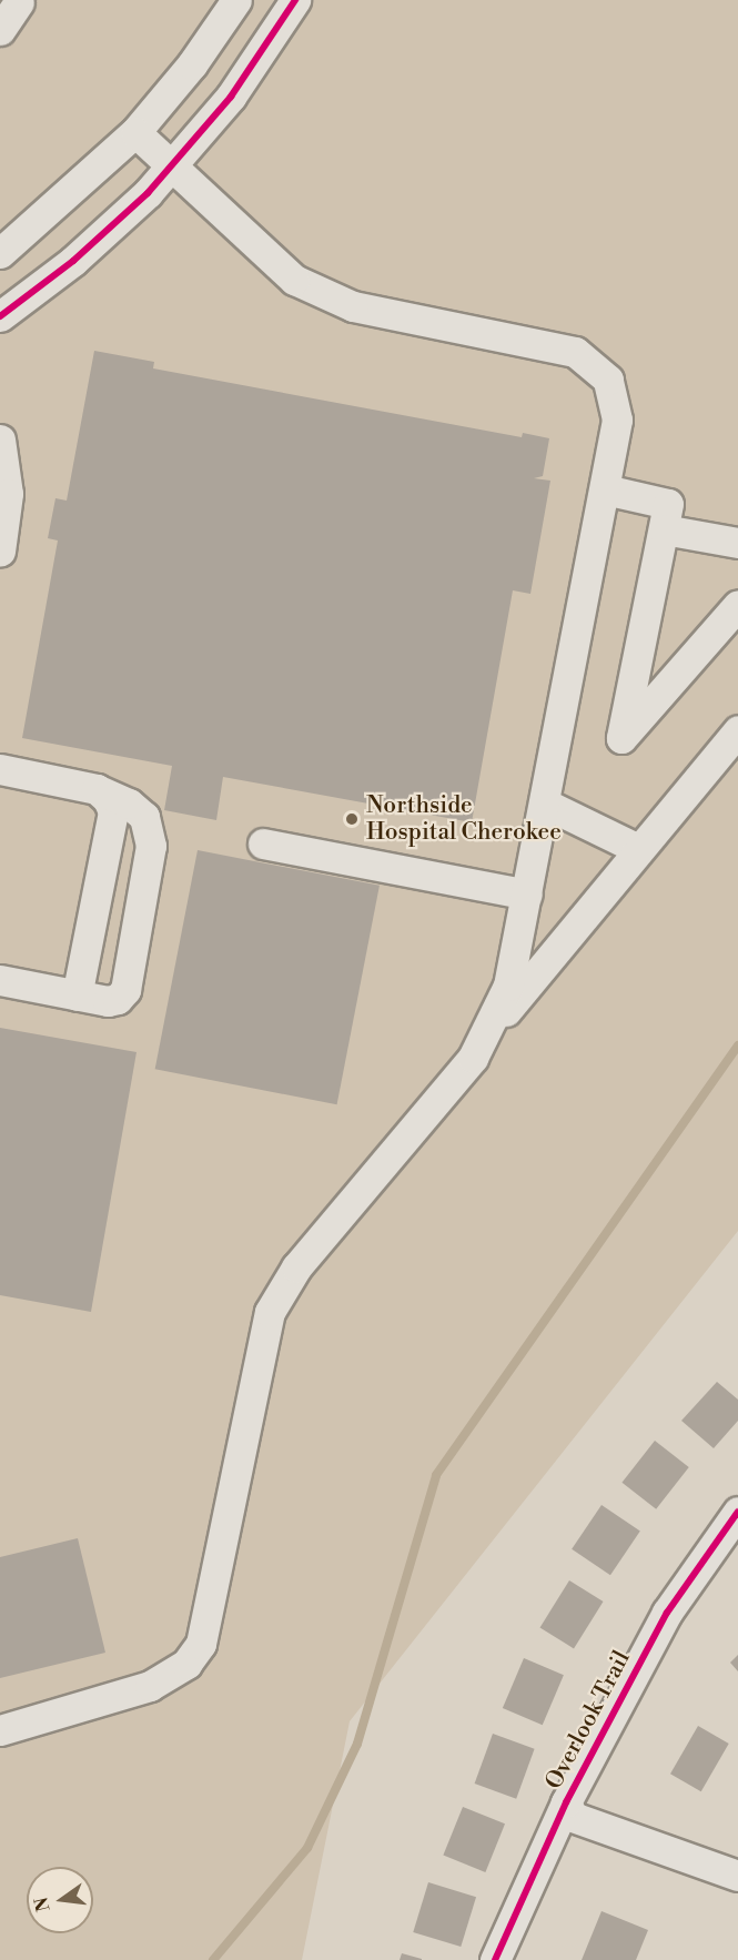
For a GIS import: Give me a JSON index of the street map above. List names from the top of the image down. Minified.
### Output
{"streets":{"street":["Overlook Trail"]},"places":["Northside Hospital Cherokee"],"north":"left"}
